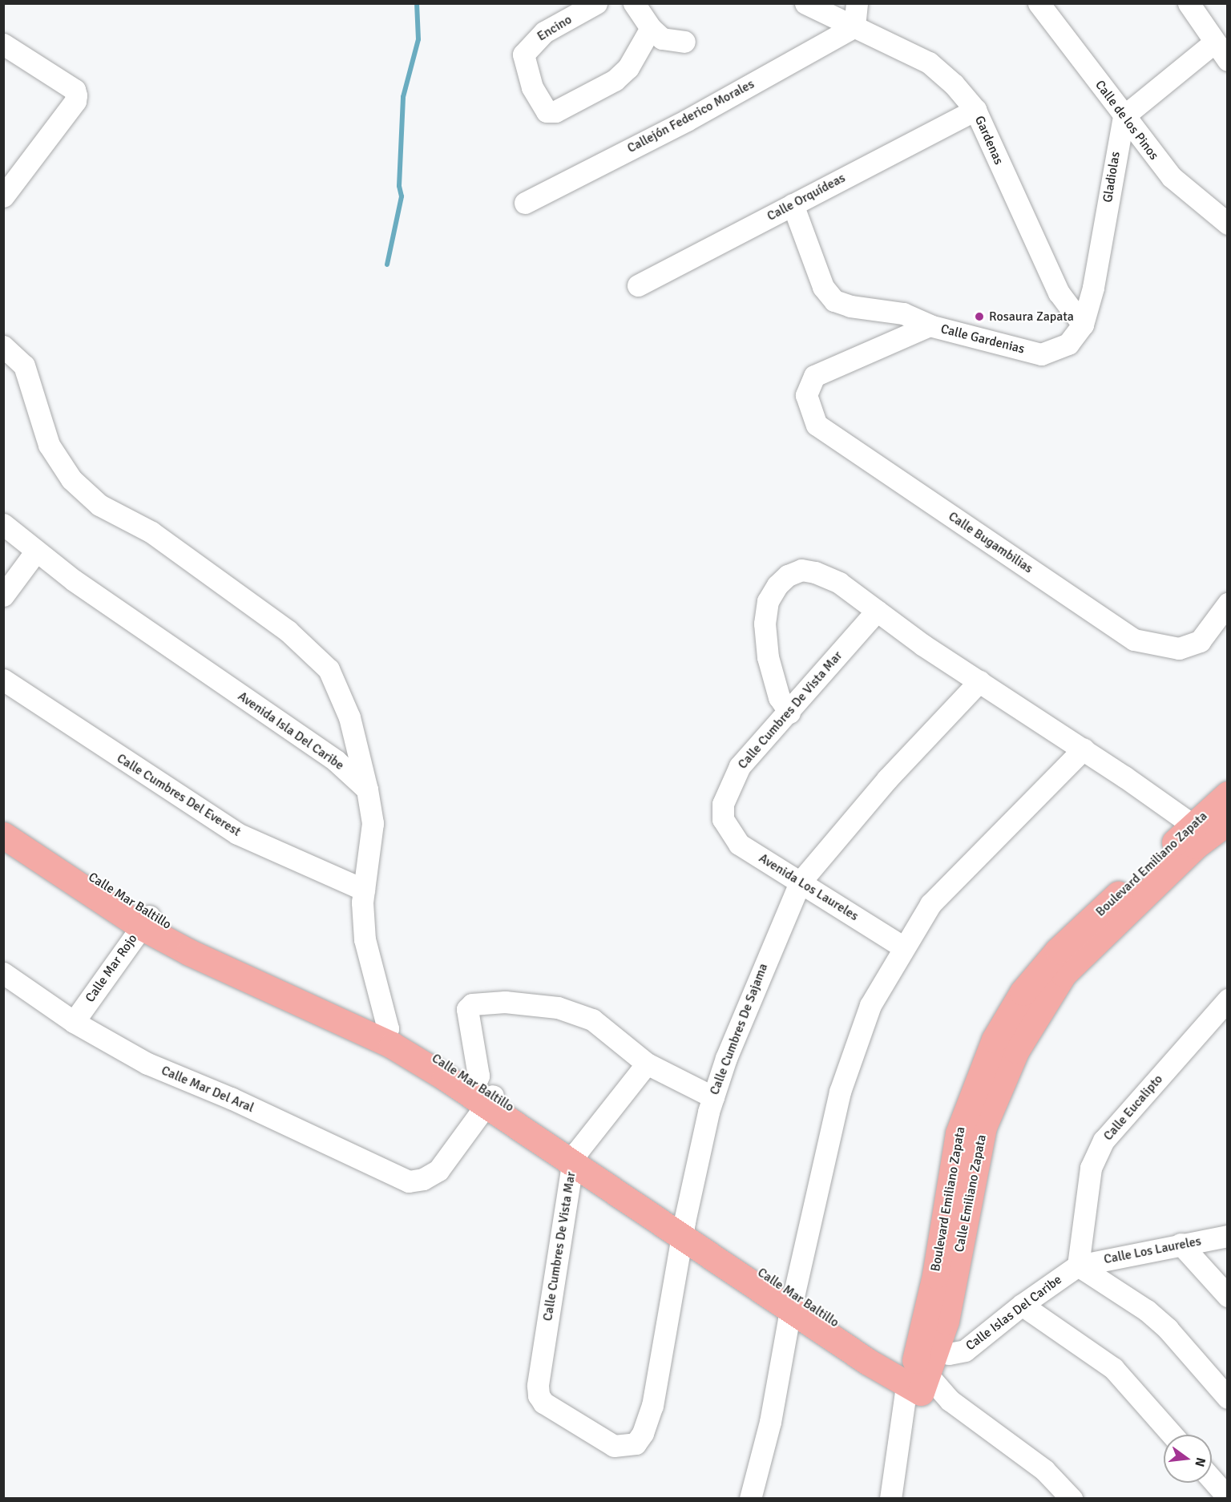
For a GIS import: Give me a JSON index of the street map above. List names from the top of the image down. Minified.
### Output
{"streets":{"main road":["Boulevard Emiliano Zapata","Calle Mar Baltillo","Calle Emiliano Zapata"],"street":["Encino","Callejón Federico Morales","Calle de los Pinos","Gardenas","Gladiolas","Calle Orquídeas","Calle Gardenias","Calle Bugambilias","Calle Cumbres De Vista Mar","Avenida Isla Del Caribe","Calle Cumbres Del Everest","Avenida Los Laureles","Calle Mar Rojo","Calle Cumbres De Sajama","Calle Mar Del Aral","Calle Eucalipto","Calle Los Laureles","Calle Islas Del Caribe"]},"crossings":[["Callejón Federico Morales","Gardenas"],["Calle de los Pinos","Gladiolas"],["Gardenas","Gladiolas"],["Gardenas","Calle Orquídeas"],["Gardenas","Calle Gardenias"],["Gladiolas","Calle Gardenias"],["Calle Gardenias","Calle Bugambilias"],["Calle Cumbres De Vista Mar","Avenida Los Laureles"],["Calle Cumbres De Vista Mar","Calle Mar Baltillo"],["Calle Cumbres De Vista Mar","Calle Cumbres De Sajama"],["Boulevard Emiliano Zapata","Calle Emiliano Zapata"],["Avenida Los Laureles","Calle Cumbres De Sajama"],["Calle Mar Baltillo","Calle Mar Rojo"],["Calle Mar Baltillo","Calle Cumbres De Sajama"],["Calle Mar Baltillo","Calle Mar Del Aral"],["Calle Mar Baltillo","Calle Emiliano Zapata"],["Calle Mar Baltillo","Calle Islas Del Caribe"],["Calle Mar Rojo","Calle Mar Del Aral"],["Calle Eucalipto","Calle Los Laureles"],["Calle Eucalipto","Calle Islas Del Caribe"],["Calle Emiliano Zapata","Calle Islas Del Caribe"],["Calle Los Laureles","Calle Islas Del Caribe"]],"places":["Rosaura Zapata"],"north":"right"}
